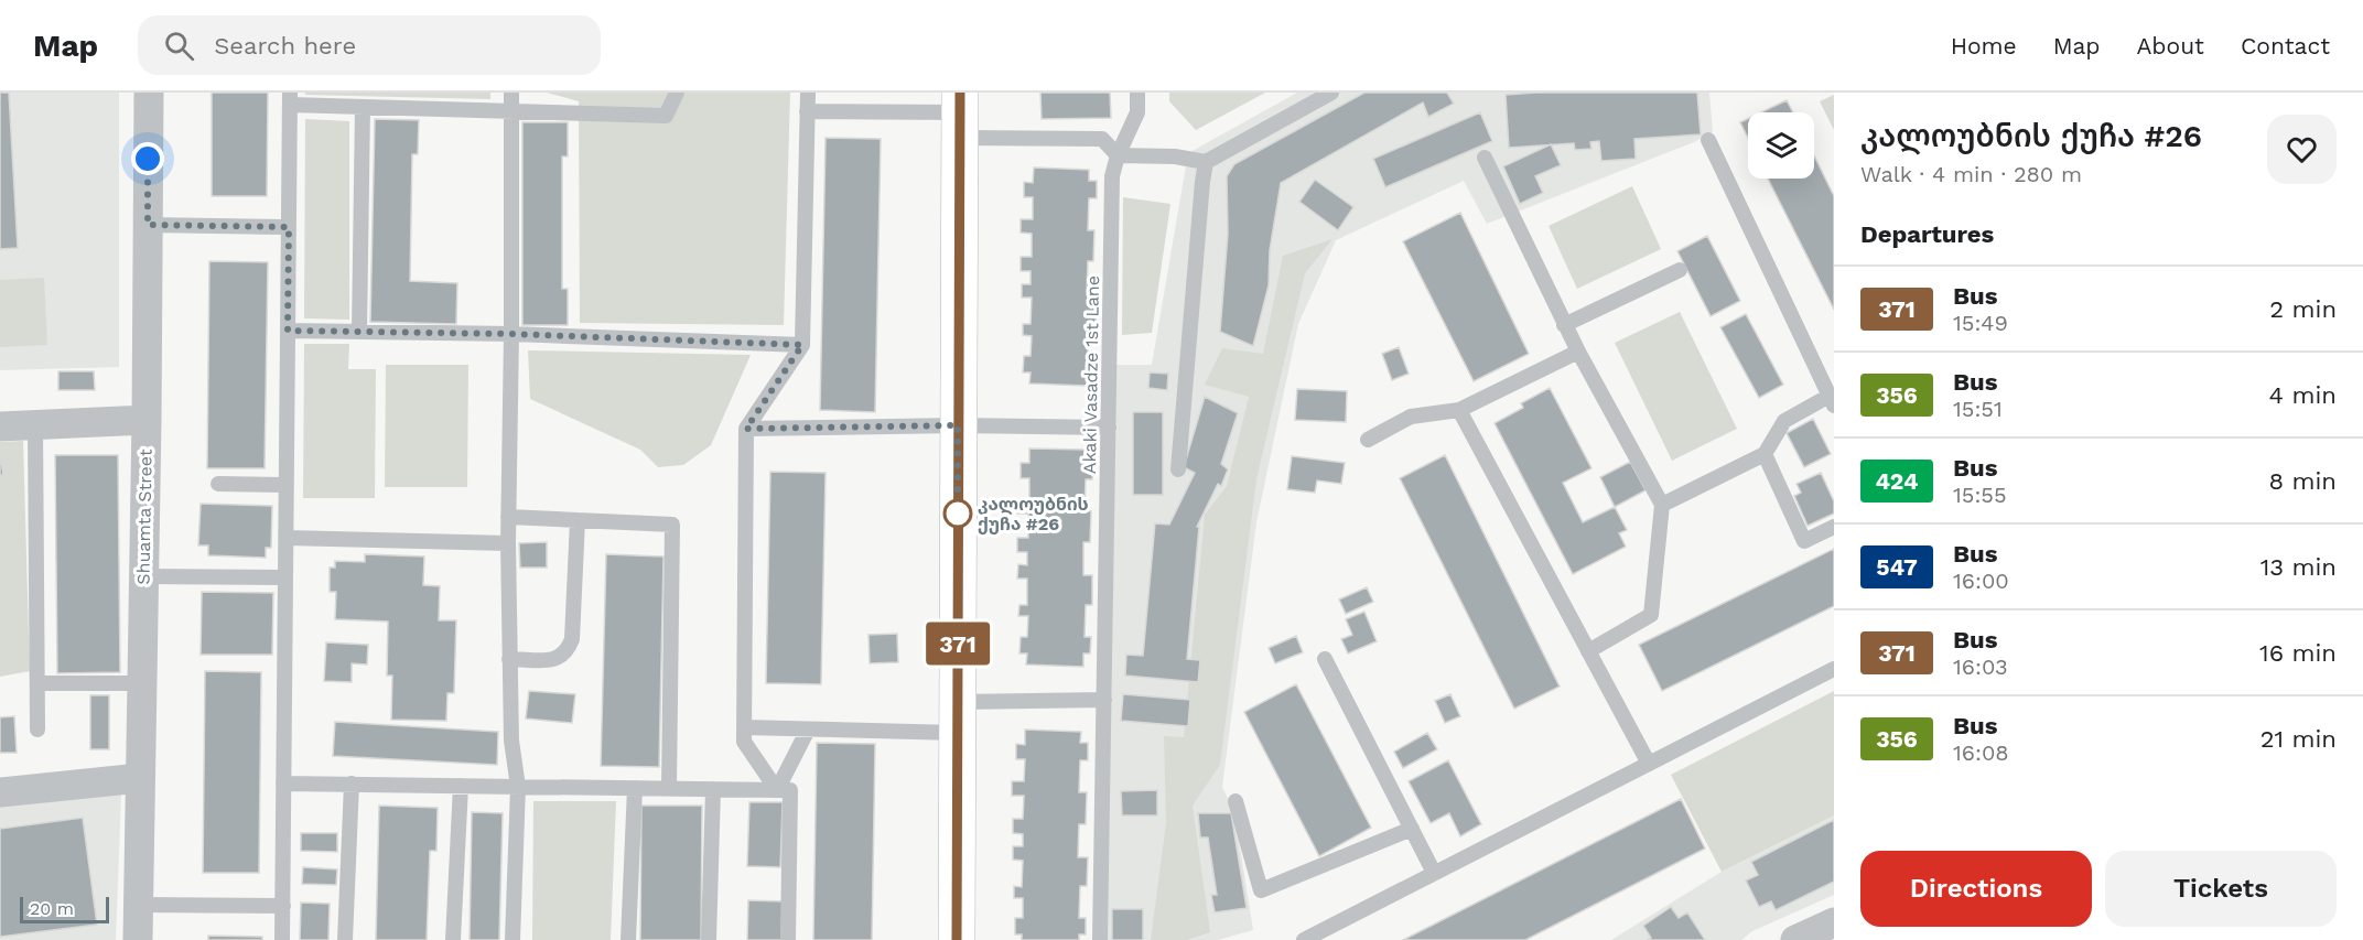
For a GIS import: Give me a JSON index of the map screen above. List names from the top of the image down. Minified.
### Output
{"streets":{"street":["Shuamta Street"],"lane":["Akaki Vasadze 1st Lane"]},"places":["კალოუბნის ქუჩა #26"],"lines":["bus line 371"],"scale_bar":"20 m","page":{"header":"Map","search":"Search here","nav":["Home","Map","About","Contact"],"on_map":"371","heading":[["კალოუბნის ქუჩა #26","Walk · 4 min · 280 m"],"Departures"],"list":[{"mark":"371","name":"Bus","note":"15:49","value":"2 min"},{"mark":"356","name":"Bus","note":"15:51","value":"4 min"},{"mark":"424","name":"Bus","note":"15:55","value":"8 min"},{"mark":"547","name":"Bus","note":"16:00","value":"13 min"},{"mark":"371","name":"Bus","note":"16:03","value":"16 min"},{"mark":"356","name":"Bus","note":"16:08","value":"21 min"}],"buttons":["Directions","Tickets"],"scale":"20 m"}}
